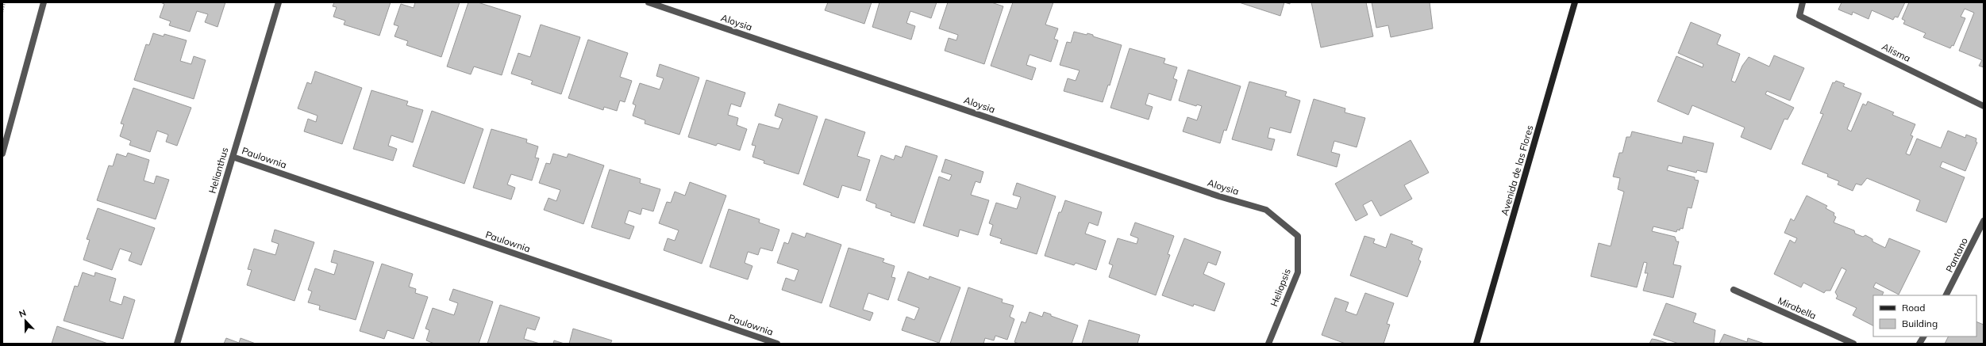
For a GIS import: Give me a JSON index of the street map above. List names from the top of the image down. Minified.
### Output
{"streets":{"main road":["Avenida de las Flores"],"street":["Aloysia","Alisma","Paulownia","Helianthus","Pantano","Heliopsis","Mirabella"]},"crossings":[["Aloysia","Heliopsis"],["Paulownia","Helianthus"]],"legend":["Road","Building"],"north":"top"}
